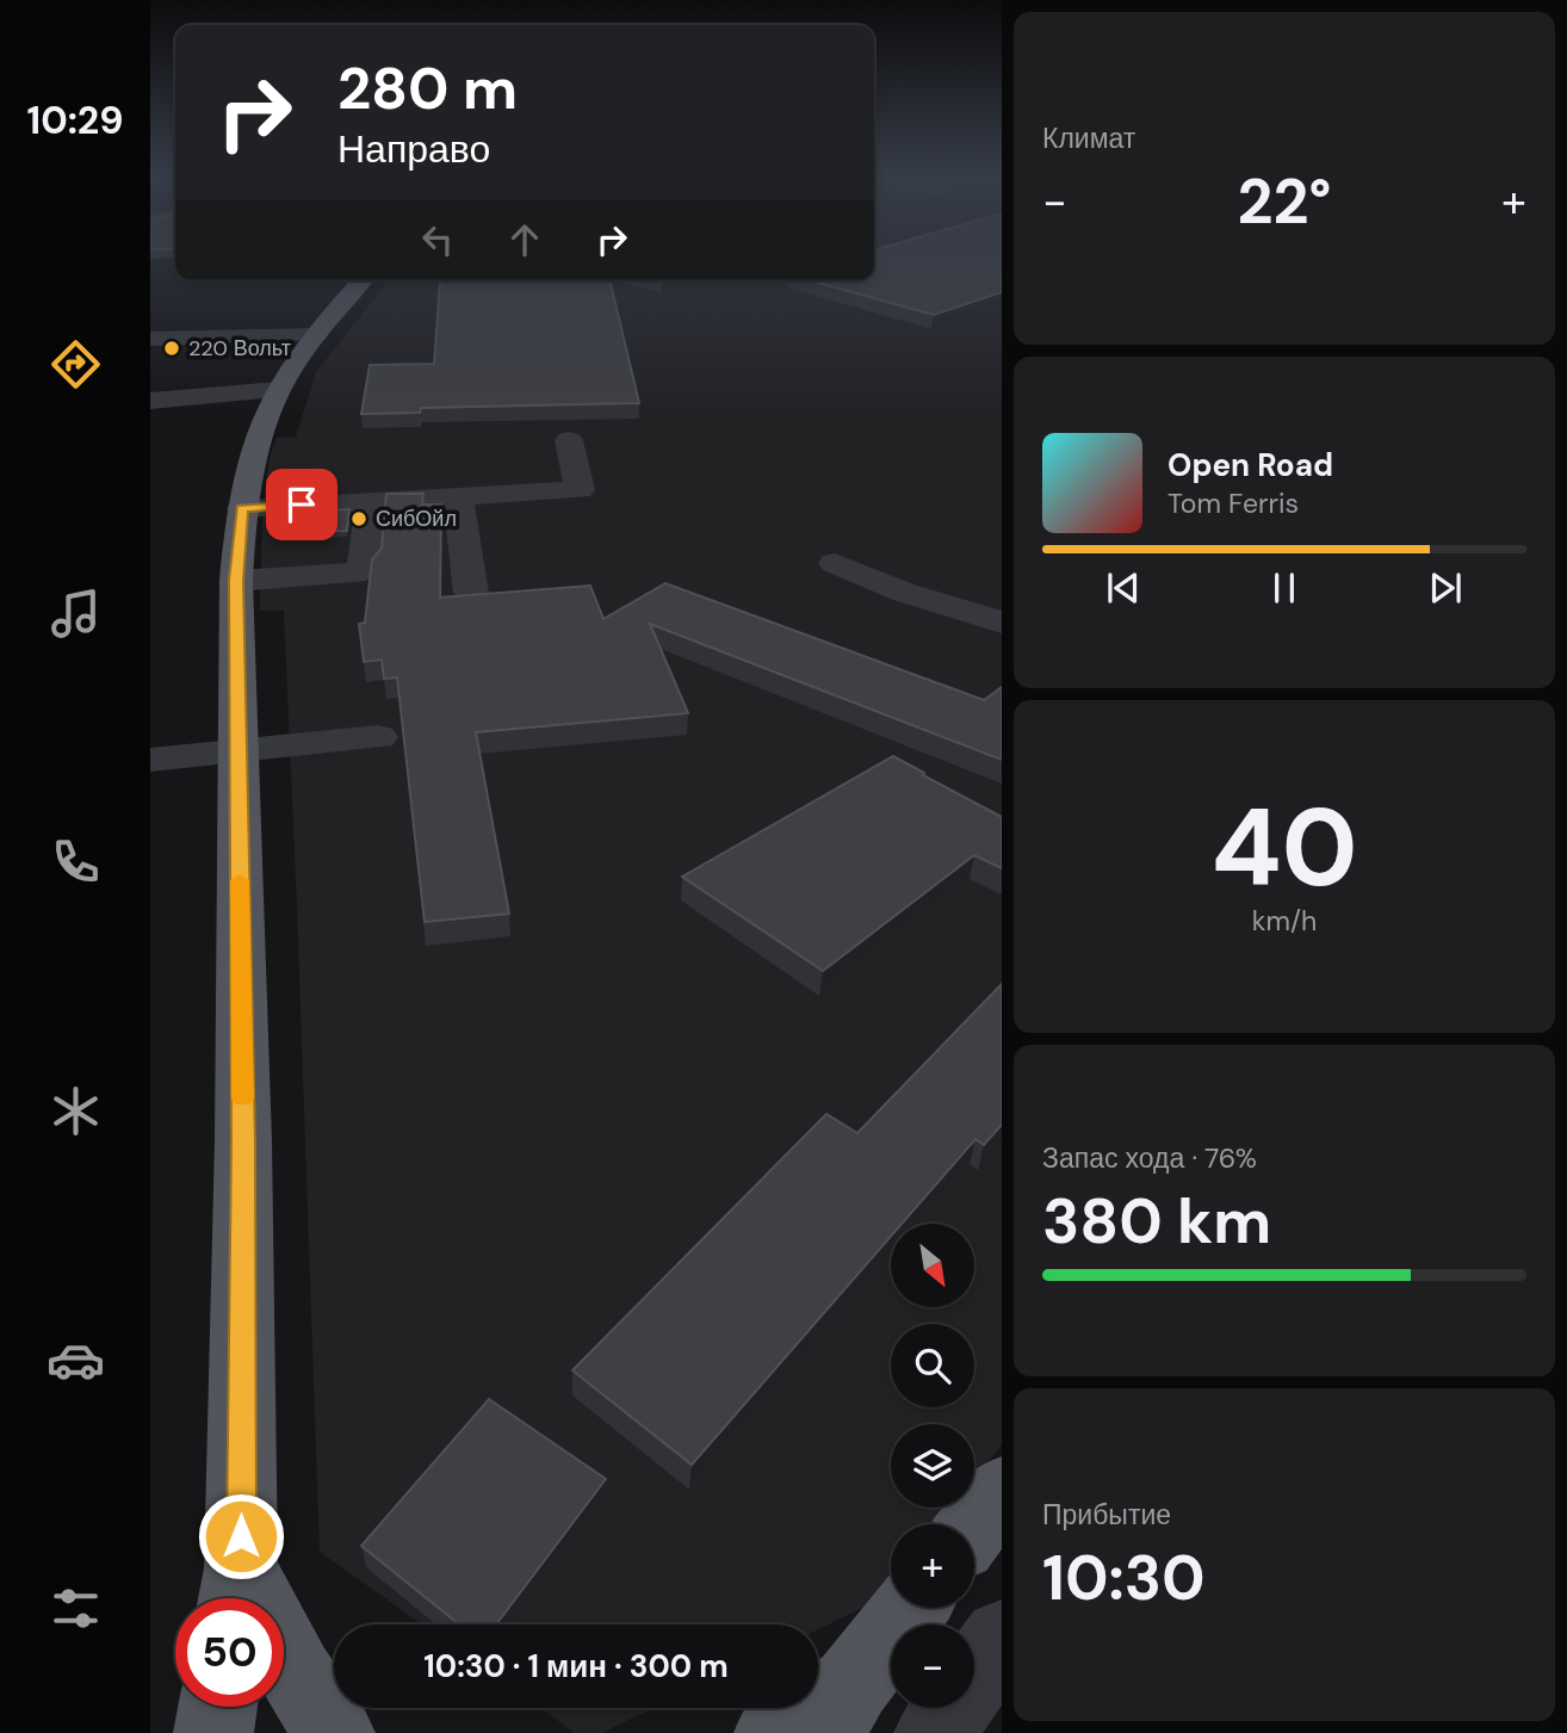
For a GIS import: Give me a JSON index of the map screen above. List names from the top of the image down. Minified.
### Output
{"places":["220 Вольт","СибОйл"],"north":"bottom right","page":{"tabs":"10:29","tile":["Климат",["40","km/h"],["Запас хода · 76%","380 km"],["Прибытие","10:30"]],"turn":["280 m","Направо"],"heat":["−","22°","+"],"song":["Open Road","Tom Ferris"],"map_buttons":["+","−"],"limit":"50","trip":"10:30 · 1 мин · 300 m"}}
